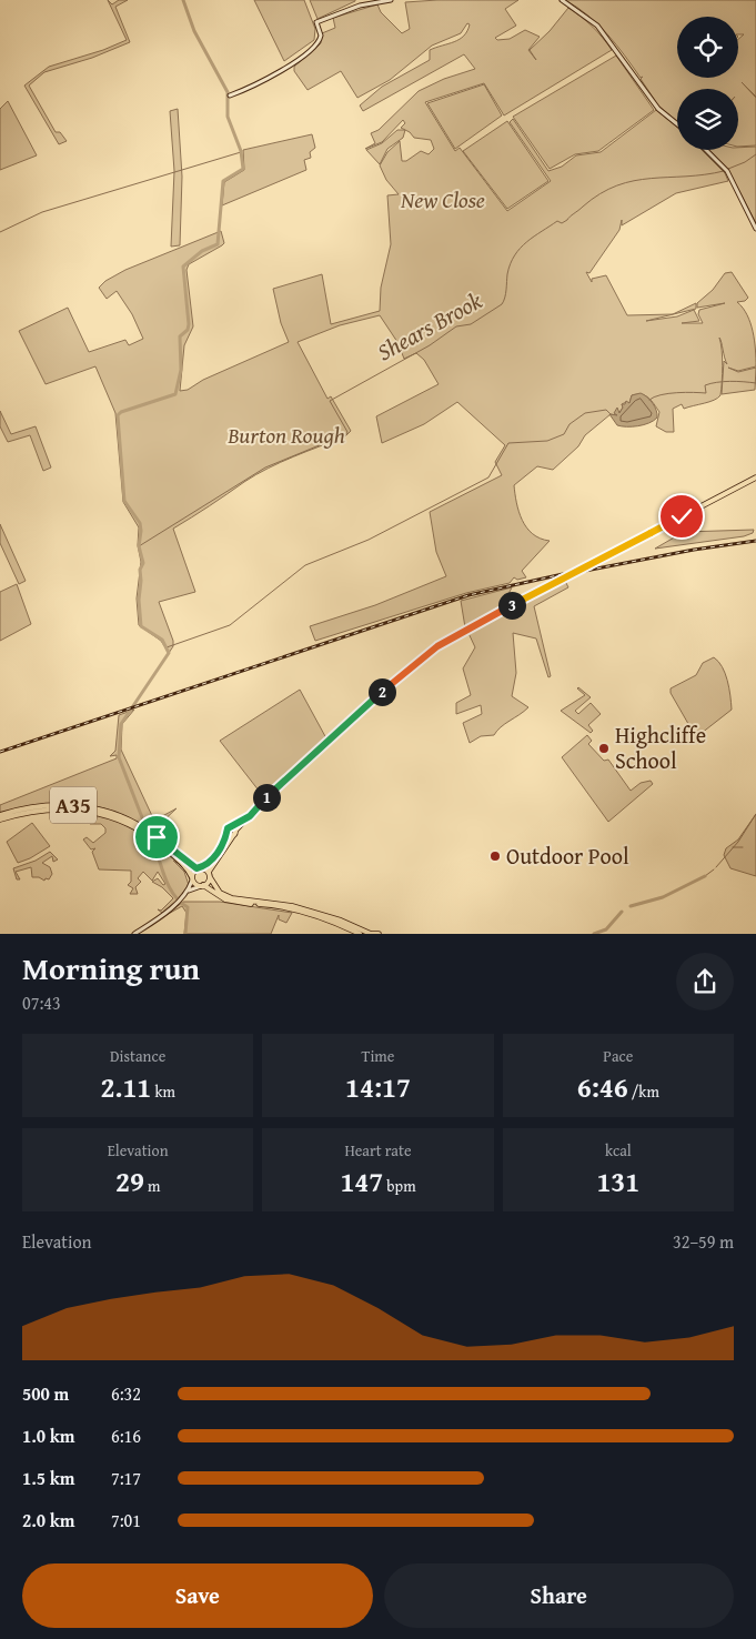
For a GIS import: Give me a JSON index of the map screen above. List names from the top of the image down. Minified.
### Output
{"streets":{"main road":["A35"]},"water":["Shears Brook"],"parks":["New Close","Burton Rough"],"places":["Highcliffe School","Outdoor Pool"],"page":{"pins":["3","2","1"],"heading":["Morning run","07:43"],"stats":[["Distance","2.11 km"],["Time","14:17"],["Pace","6:46 /km"],["Elevation","29 m"],["Heart rate","147 bpm"],["kcal","131"]],"chart":["Elevation","32–59 m"],"list":[{"name":"500 m","note":"6:32"},{"name":"1.0 km","note":"6:16"},{"name":"1.5 km","note":"7:17"},{"name":"2.0 km","note":"7:01"}],"buttons":["Save","Share"]}}
